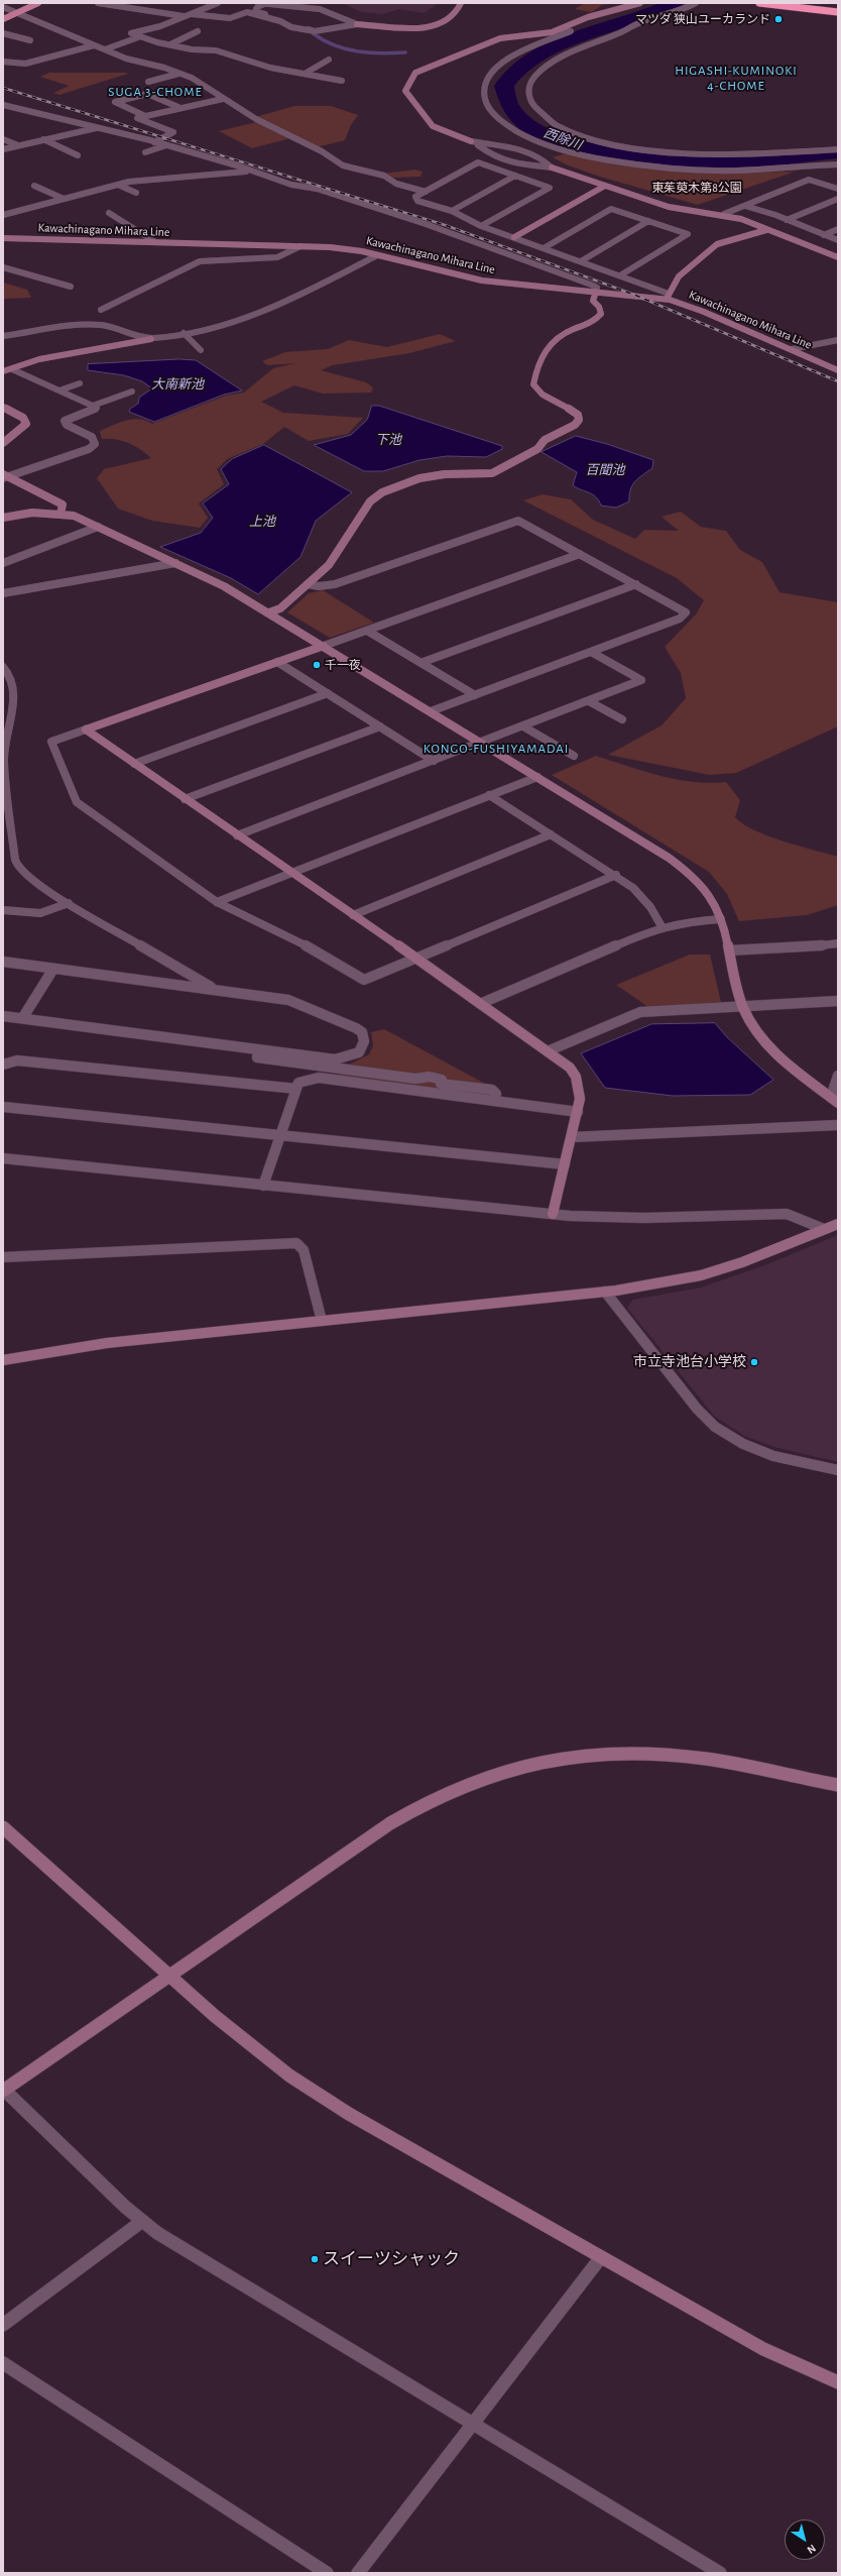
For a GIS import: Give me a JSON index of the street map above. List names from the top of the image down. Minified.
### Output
{"streets":{"street":["Kawachinagano Mihara Line"]},"districts":["HIGASHI-KUMINOKI 4-CHOME","SUGA 3-CHOME","KONGO-FUSHIYAMADAI"],"water":["西除川","大南新池","下池","百聞池","上池"],"parks":["東茱萸木第8公園"],"places":["マツダ 狭山ユーカランド","千一夜","市立寺池台小学校","スイーツシャック"],"north":"bottom right"}
